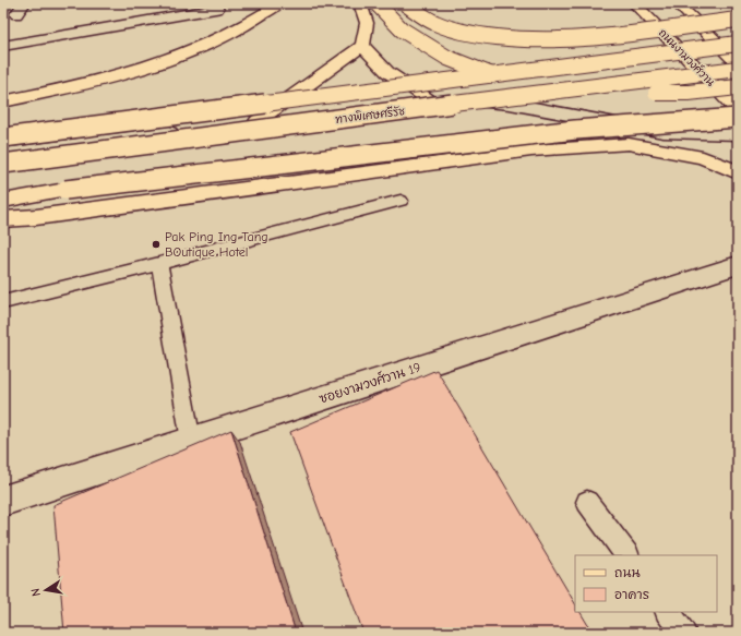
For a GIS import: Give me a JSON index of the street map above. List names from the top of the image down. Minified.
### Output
{"streets":{"main road":["ถนนงามวงศ์วาน","ทางพิเศษศรีรัช"],"street":["ซอยงามวงศ์วาน 19"]},"places":["Pak Ping Ing Tang BOutique Hotel"],"legend":["ถนน","อาคาร"],"north":"left"}
